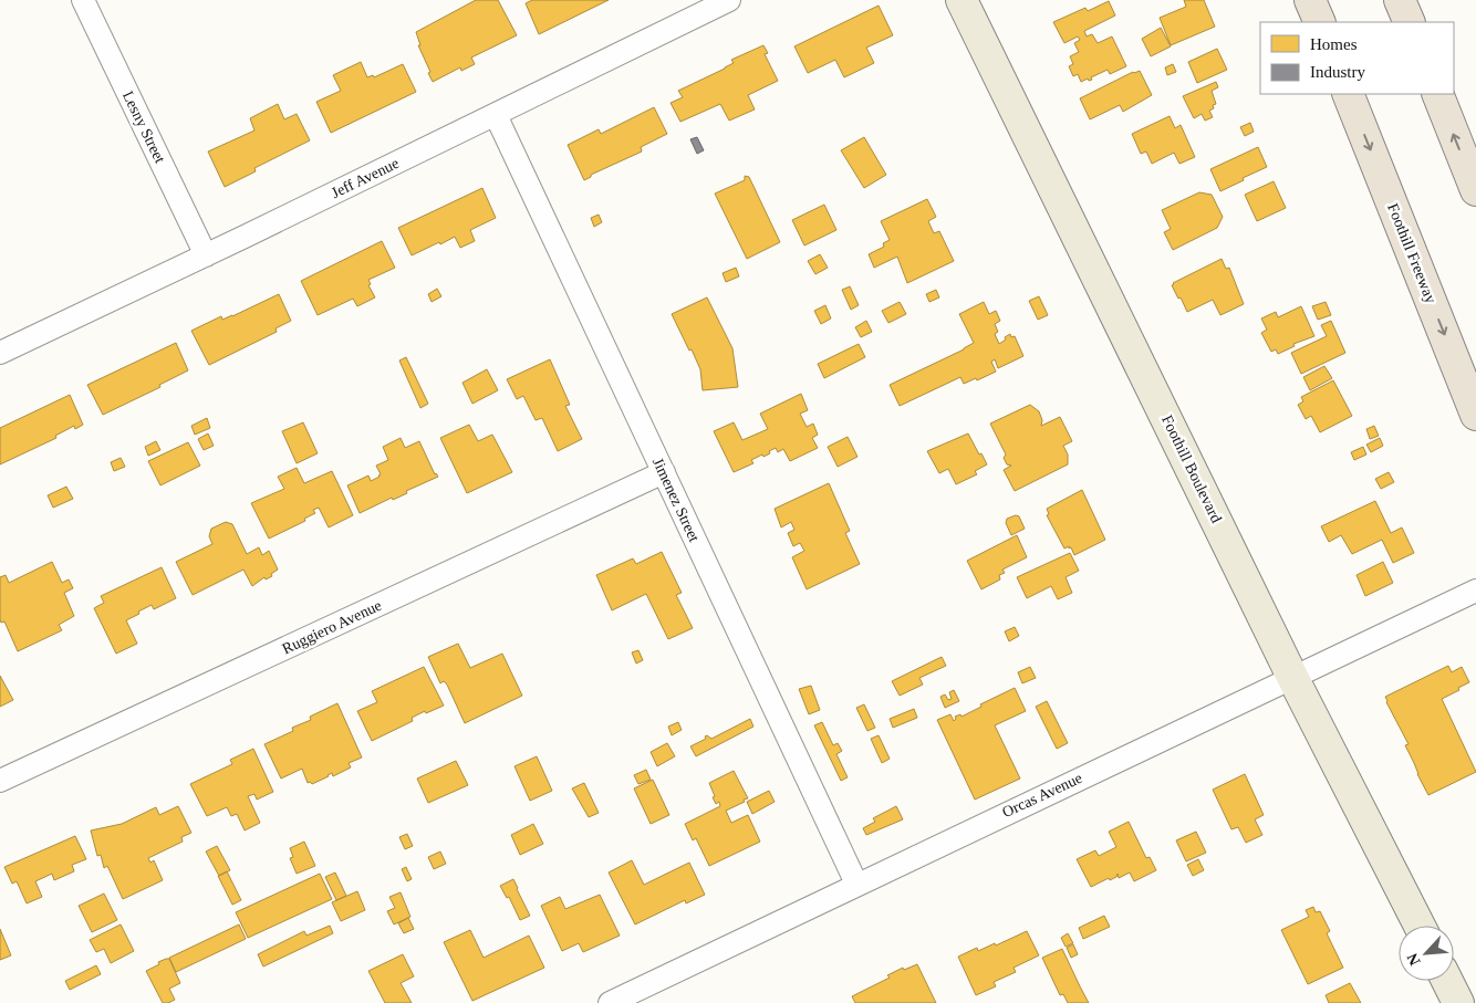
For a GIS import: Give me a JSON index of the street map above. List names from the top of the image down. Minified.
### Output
{"streets":{"highway":["Foothill Freeway"],"main road":["Foothill Boulevard"],"street":["Lesny Street","Jeff Avenue","Jimenez Street","Ruggiero Avenue","Orcas Avenue"]},"crossings":[["Lesny Street","Jeff Avenue"],["Jeff Avenue","Jimenez Street"],["Foothill Boulevard","Orcas Avenue"],["Jimenez Street","Ruggiero Avenue"],["Jimenez Street","Orcas Avenue"]],"one_way":["Foothill Freeway"],"legend":["Homes","Industry"],"north":"bottom left"}
